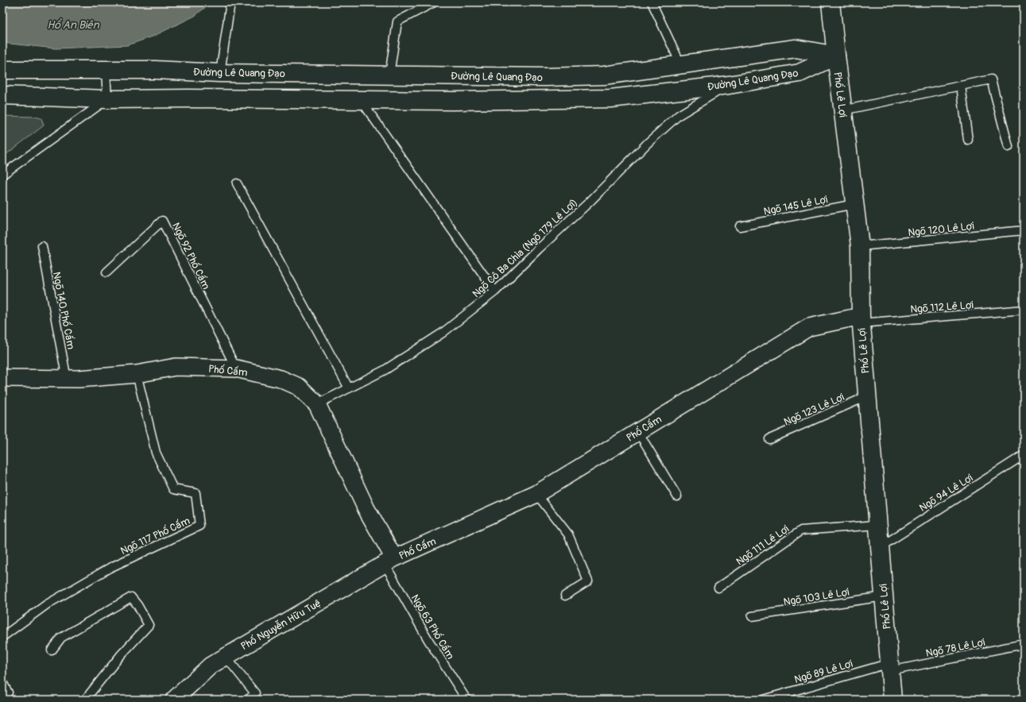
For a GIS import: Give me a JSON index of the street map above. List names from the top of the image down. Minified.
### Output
{"streets":{"street":["Đường Lê Quang Đạo","Phố Lê Lợi","Phố Cấm","Phố Nguyễn Hữu Tuệ"],"lane":["Ngõ 145 Lê Lợi","Ngõ 120 Lê Lợi","Ngõ Cô Ba Chìa (Ngõ 179 Lê Lợi)","Ngõ 92 Phố Cấm","Ngõ 112 Lê Lợi","Ngõ 140 Phố Cấm","Ngõ 123 Lê Lợi","Ngõ 94 Lê Lợi","Ngõ 117 Phố Cấm","Ngõ 111 Lê Lợi","Ngõ 103 Lê Lợi","Ngõ 63 Phố Cấm","Ngõ 78 Lê Lợi","Ngõ 89 Lê Lợi"]},"crossings":[["Đường Lê Quang Đạo","Phố Lê Lợi"],["Đường Lê Quang Đạo","Ngõ Cô Ba Chìa (Ngõ 179 Lê Lợi)"],["Phố Lê Lợi","Ngõ 145 Lê Lợi"],["Phố Lê Lợi","Ngõ 120 Lê Lợi"],["Phố Lê Lợi","Ngõ 112 Lê Lợi"],["Phố Lê Lợi","Phố Cấm"],["Phố Lê Lợi","Ngõ 123 Lê Lợi"],["Phố Lê Lợi","Ngõ 94 Lê Lợi"],["Phố Lê Lợi","Ngõ 111 Lê Lợi"],["Phố Lê Lợi","Ngõ 103 Lê Lợi"],["Phố Lê Lợi","Ngõ 78 Lê Lợi"],["Phố Lê Lợi","Ngõ 89 Lê Lợi"],["Ngõ Cô Ba Chìa (Ngõ 179 Lê Lợi)","Phố Cấm"],["Ngõ 92 Phố Cấm","Phố Cấm"],["Ngõ 112 Lê Lợi","Phố Cấm"],["Ngõ 140 Phố Cấm","Phố Cấm"],["Phố Cấm","Ngõ 117 Phố Cấm"],["Phố Cấm","Phố Nguyễn Hữu Tuệ"],["Phố Cấm","Ngõ 63 Phố Cấm"],["Phố Nguyễn Hữu Tuệ","Ngõ 63 Phố Cấm"],["Ngõ 78 Lê Lợi","Ngõ 89 Lê Lợi"]],"water":["Hồ An Biên"]}
